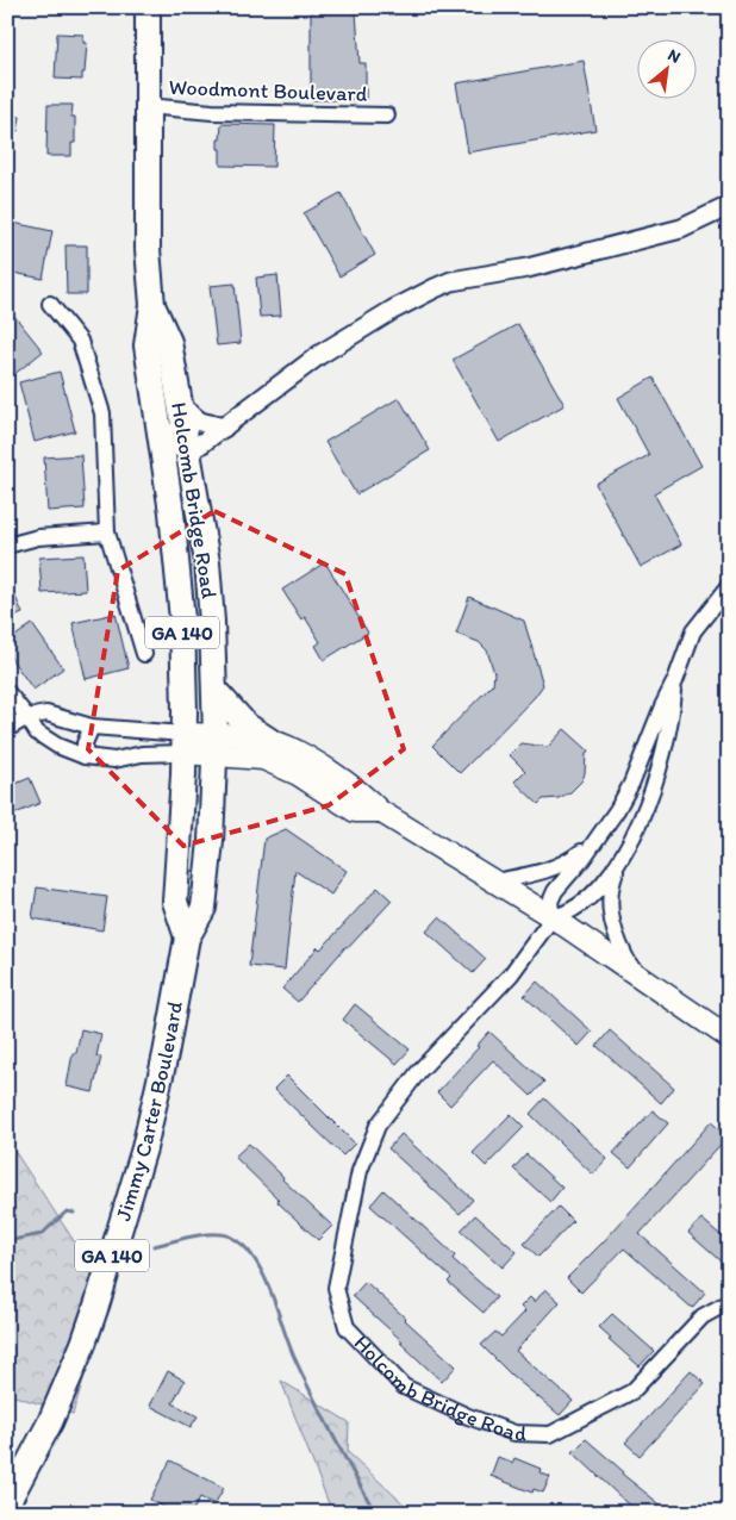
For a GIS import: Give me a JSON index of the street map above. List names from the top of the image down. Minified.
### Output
{"streets":{"main road":["Holcomb Bridge Road","GA 140","Jimmy Carter Boulevard"],"street":["Woodmont Boulevard"]},"crossings":[["Woodmont Boulevard","Holcomb Bridge Road"],["Holcomb Bridge Road","Jimmy Carter Boulevard"]],"north":"top right"}
